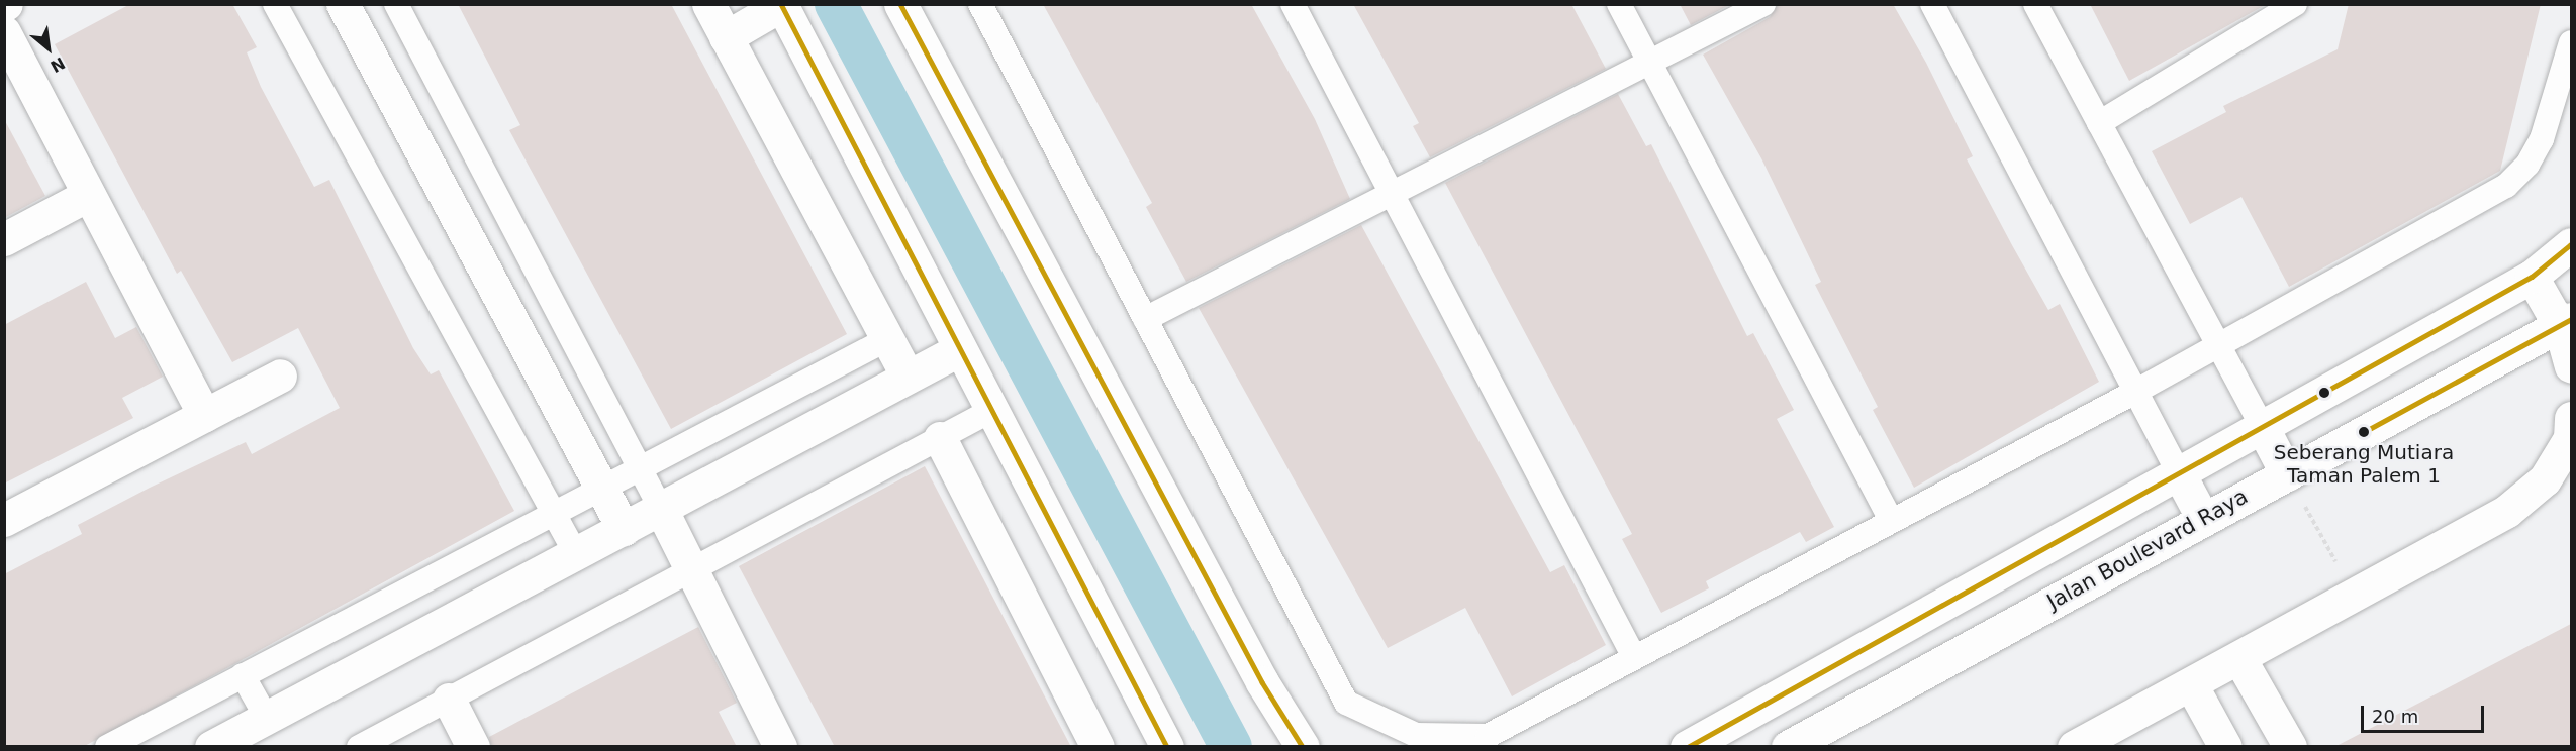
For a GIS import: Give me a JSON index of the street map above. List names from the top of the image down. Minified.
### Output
{"streets":{"street":["Jalan Boulevard Raya"]},"places":["Seberang Mutiara Taman Palem 1"],"scale_bar":"20 m","north":"bottom right"}
